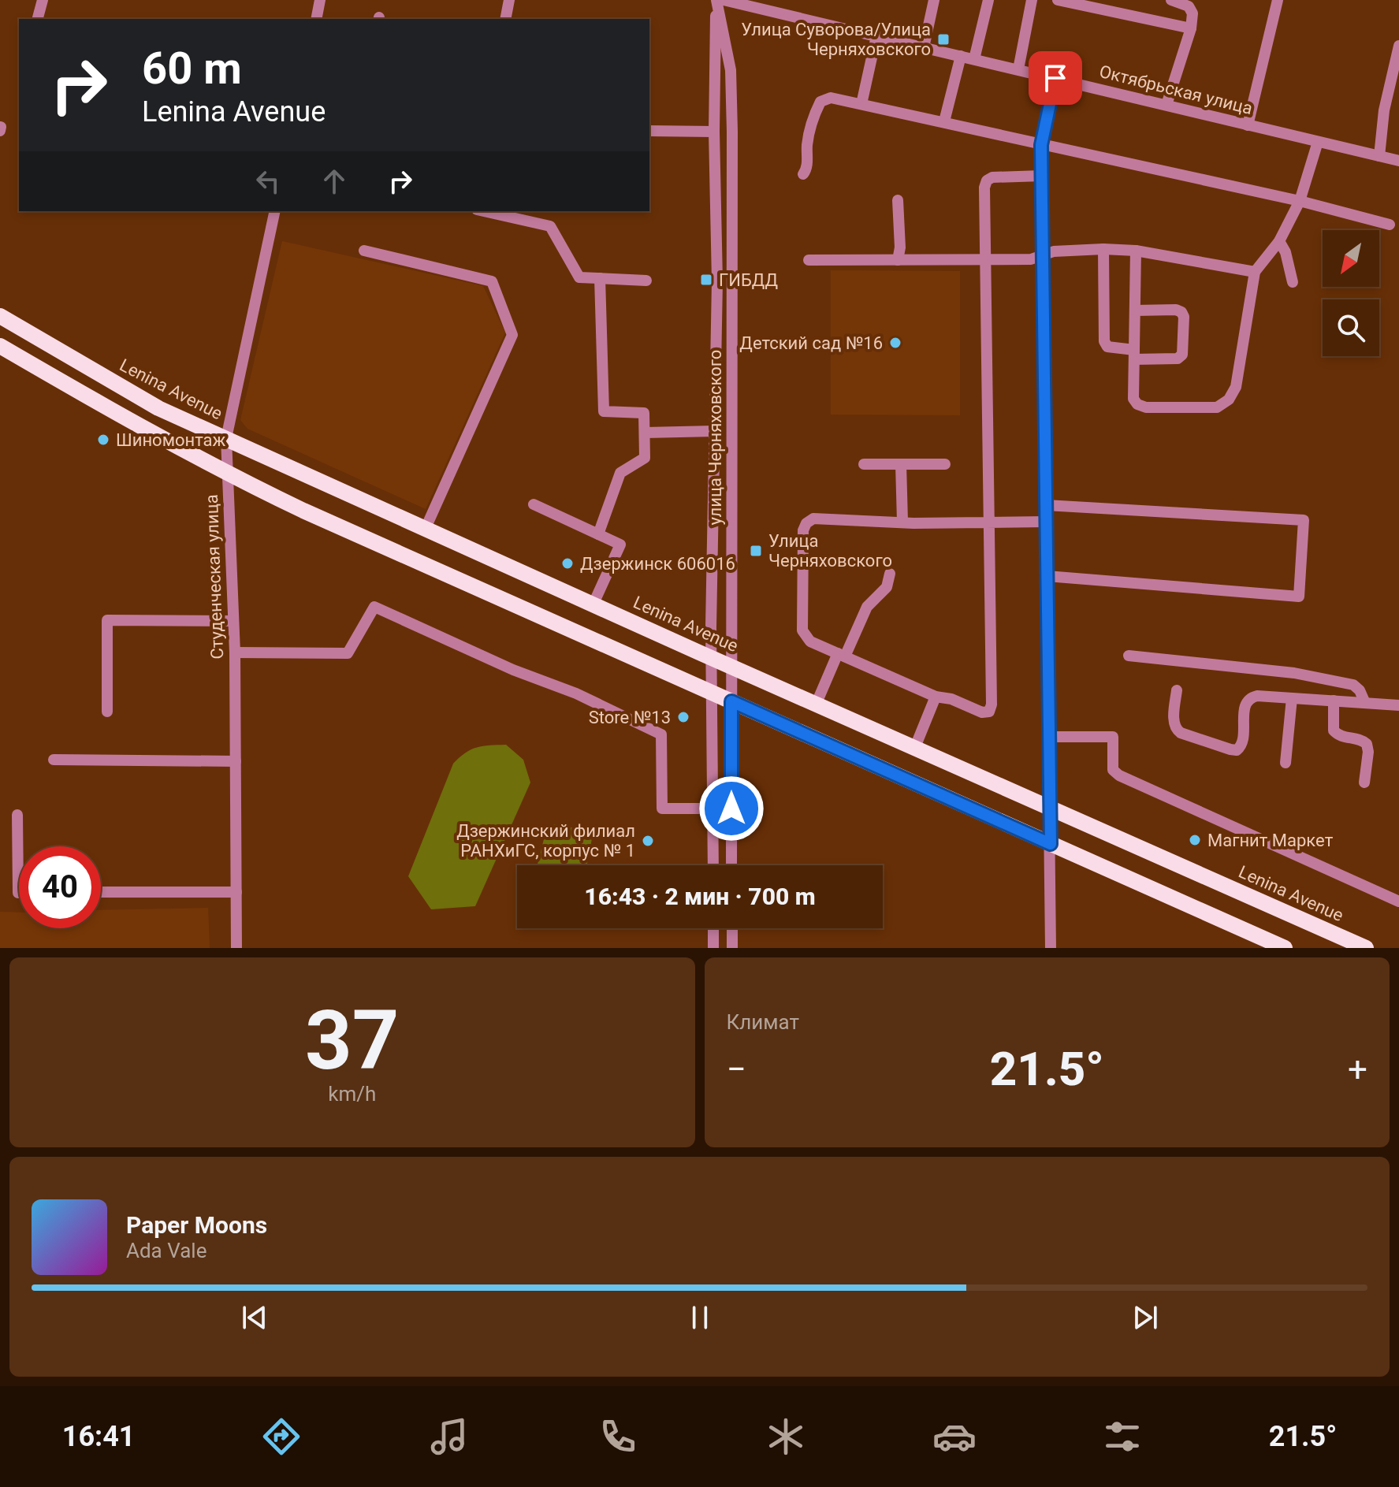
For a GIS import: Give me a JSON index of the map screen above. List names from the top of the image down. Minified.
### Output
{"streets":{"main road":["Lenina Avenue"],"street":["Октябрьская улица","улица Черняховского","Студенческая улица"]},"crossings":[["Lenina Avenue","улица Черняховского"],["Lenina Avenue","Студенческая улица"]],"places":{"transit":["Улица Суворова/Улица Черняховского","ГИБДД","Улица Черняховского"],"other":["Детский сад №16","Шиномонтаж","Дзержинск 606016","Store №13","Магнит Маркет","Дзержинский филиал РАНХиГС, корпус № 1"]},"north":"bottom left","page":{"turn":["60 m","Lenina Avenue"],"limit":"40","trip":"16:43 · 2 мин · 700 m","tile":[["37","km/h"],"Климат"],"heat":["−","21.5°","+"],"song":["Paper Moons","Ada Vale"],"tabs":["16:41","21.5°"]}}
